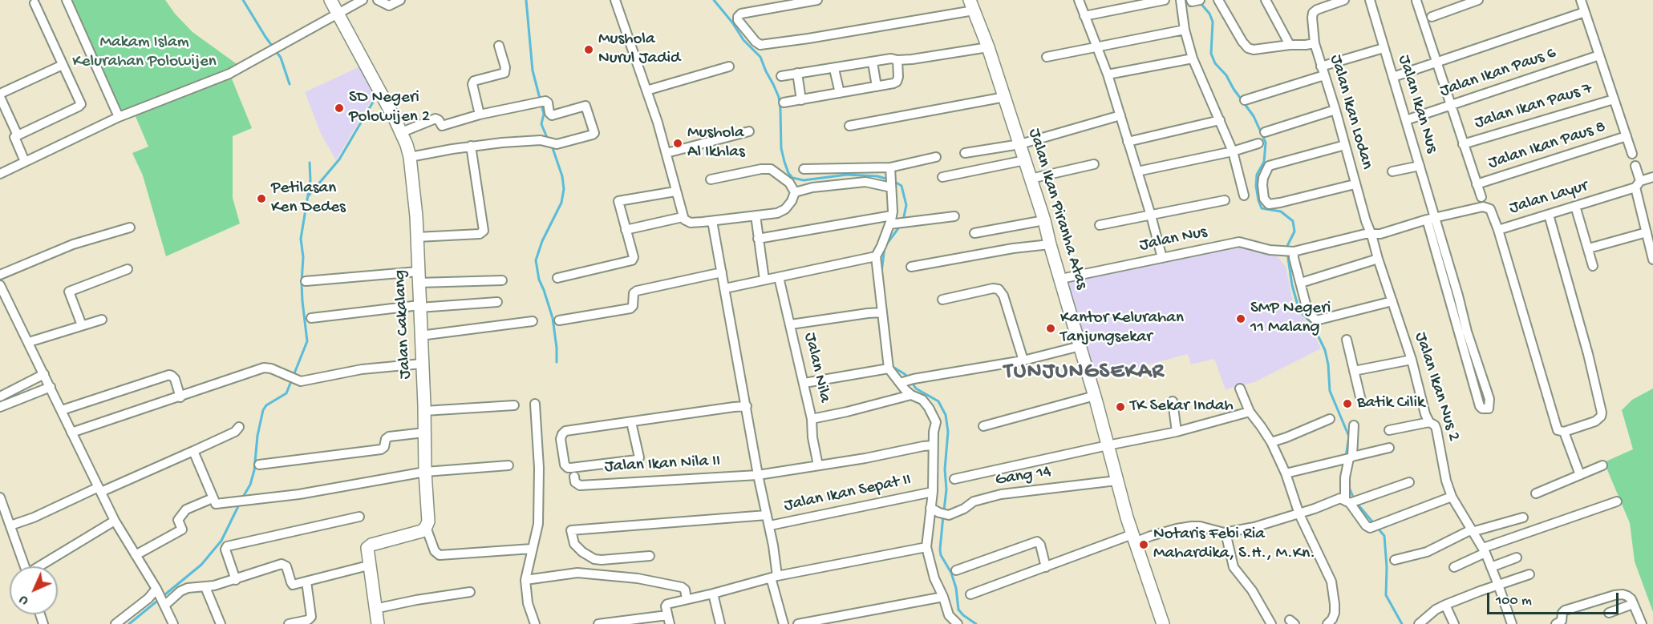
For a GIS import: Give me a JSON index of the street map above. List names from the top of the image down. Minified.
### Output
{"streets":{"street":["Jalan Ikan Paus 6","Jalan Ikan Nus","Jalan Ikan Paus 7","Jalan Ikan Lodan","Jalan Ikan Paus 8","Jalan Layur","Jalan Ikan Piranha Atas","Jalan Nus","Jalan Cakalang","Jalan Nila","Jalan Ikan Nus 2","Jalan Ikan Nila II","Gang 14","Jalan Ikan Sepat II"]},"crossings":[["Jalan Ikan Paus 6","Jalan Ikan Nus"],["Jalan Ikan Nus","Jalan Layur"],["Jalan Ikan Nus","Jalan Nus"],["Jalan Ikan Lodan","Jalan Nus"],["Jalan Ikan Lodan","Jalan Ikan Nus 2"],["Jalan Layur","Jalan Nus"],["Jalan Ikan Piranha Atas","Jalan Nus"],["Jalan Ikan Piranha Atas","Gang 14"],["Jalan Nus","Jalan Ikan Nus 2"]],"districts":["TUNJUNGSEKAR"],"parks":["Makam Islam Kelurahan Polowijen"],"places":["Mushola Nurul Jadid","SD Negeri Polowijen 2","Mushola Al Ikhlas","Petilasan Ken Dedes","SMP Negeri 11 Malang","Kantor Kelurahan Tanjungsekar","Batik Cilik","TK Sekar Indah","Notaris Febi Ria Mahardika, S.H., M.Kn."],"scale_bar":"100 m","north":"bottom left"}
